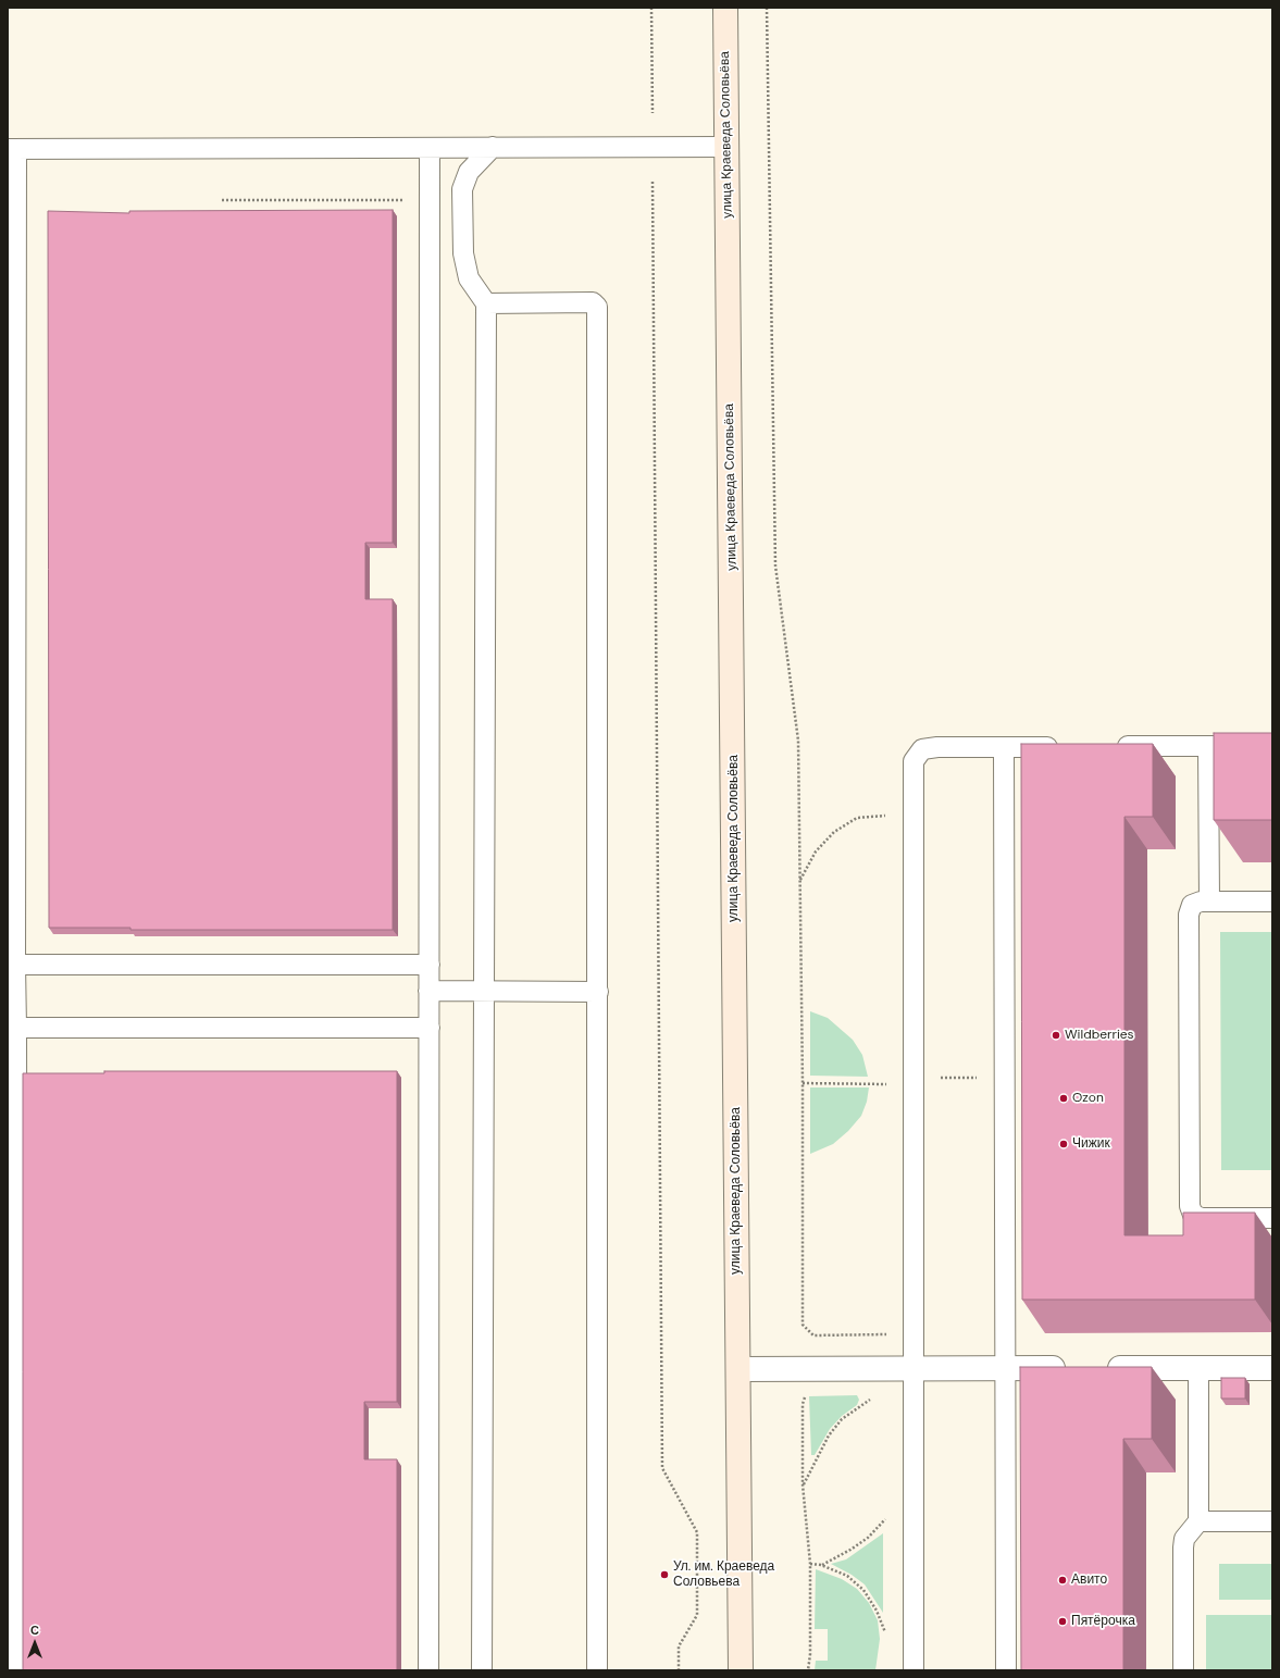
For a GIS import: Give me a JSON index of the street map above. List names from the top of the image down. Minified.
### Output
{"streets":{"main road":["улица Краеведа Соловьёва"]},"places":["Wildberries","Ozon","Чижик","Ул. им. Краеведа Соловьева","Авито","Пятёрочка"],"north":"top"}
